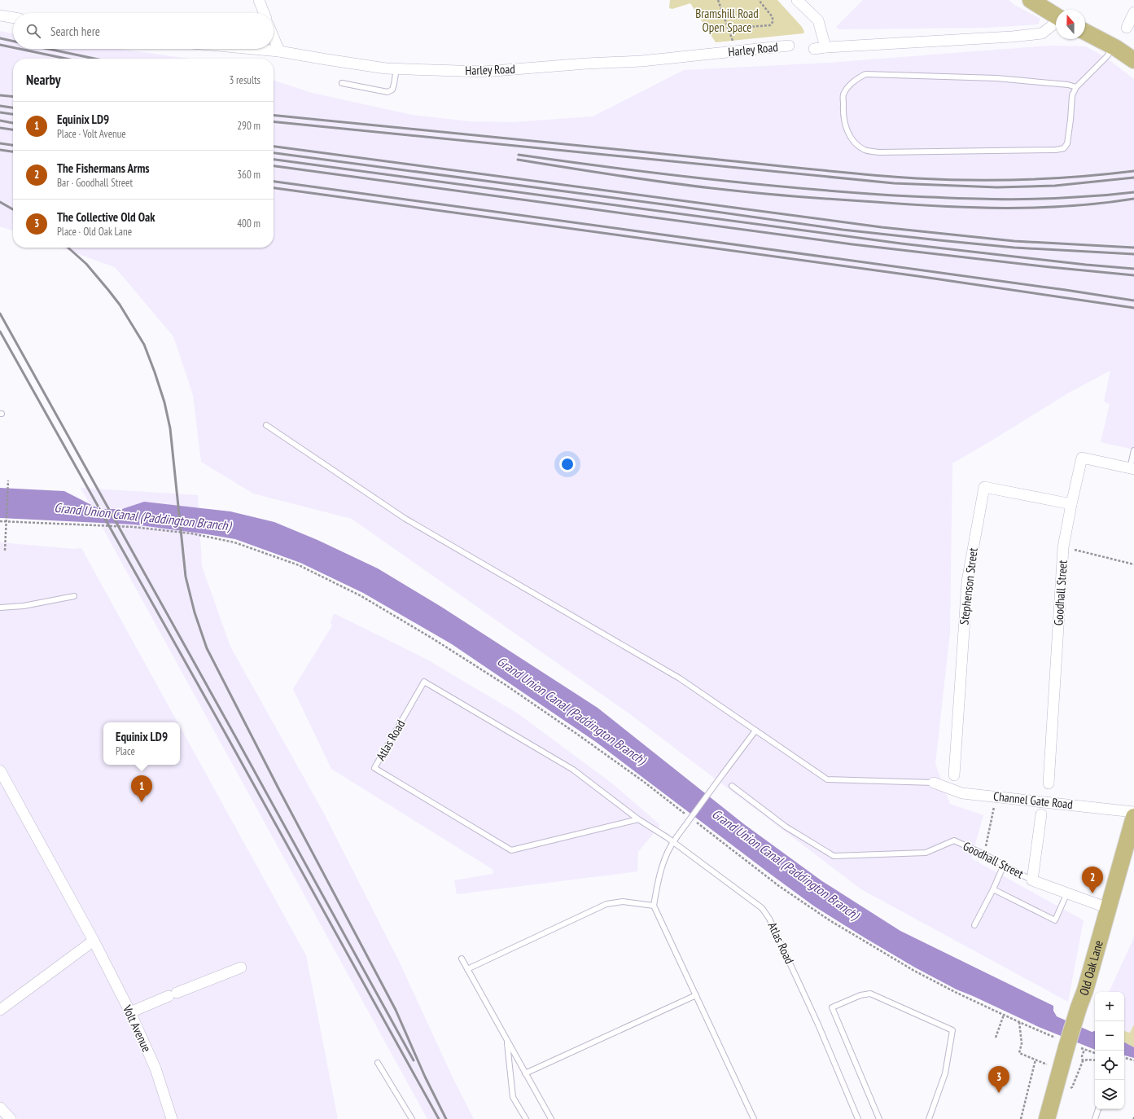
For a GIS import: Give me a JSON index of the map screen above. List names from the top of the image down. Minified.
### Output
{"streets":{"main road":["Old Oak Lane"],"street":["Harley Road","Stephenson Street","Goodhall Street","Channel Gate Road","Volt Avenue"],"lane":["Atlas Road"]},"crossings":[["Stephenson Street","Goodhall Street"],["Goodhall Street","Old Oak Lane"]],"water":["Grand Union Canal (Paddington Branch)"],"parks":["Bramshill Road Open Space"],"north":"top","page":{"search":"Search here","heading":["Nearby","3 results"],"list":[{"mark":"1","name":"Equinix LD9","note":"Place · Volt Avenue","value":"290 m"},{"mark":"2","name":"The Fishermans Arms","note":"Bar · Goodhall Street","value":"360 m"},{"mark":"3","name":"The Collective Old Oak","note":"Place · Old Oak Lane","value":"400 m"}],"popup":["Equinix LD9","Place"],"pins":["1","2","3"],"map_buttons":["+","−"]}}
